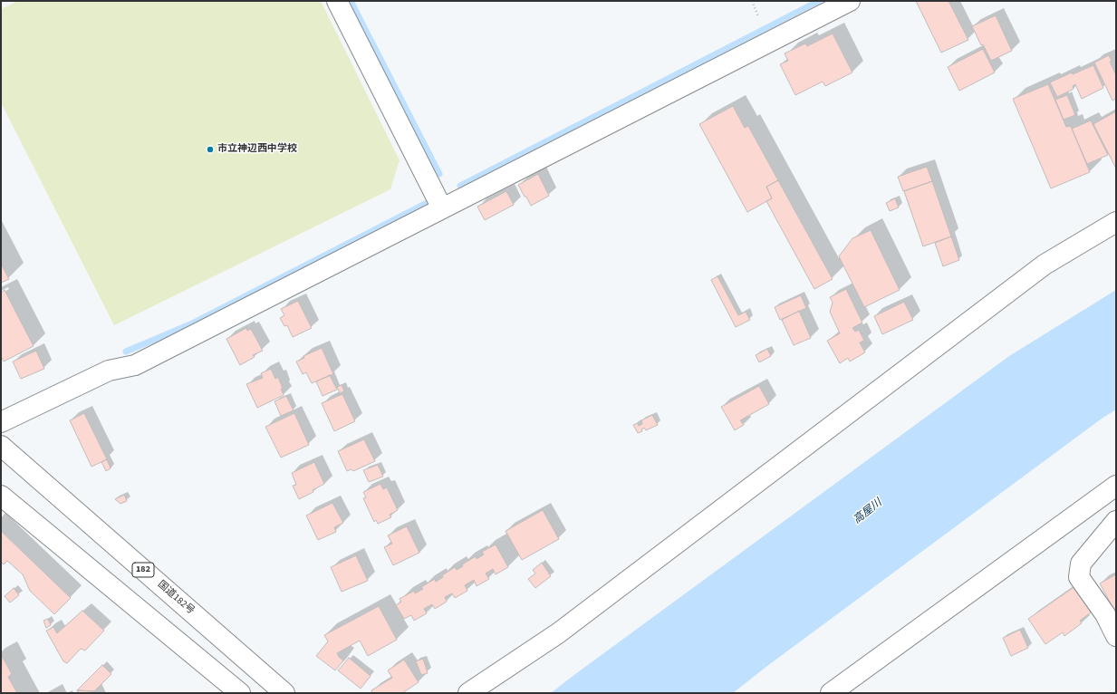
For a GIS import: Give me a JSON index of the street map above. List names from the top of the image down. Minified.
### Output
{"streets":{"main road":["182","国道182号"]},"water":["高屋川"],"places":["市立神辺西中学校"]}
